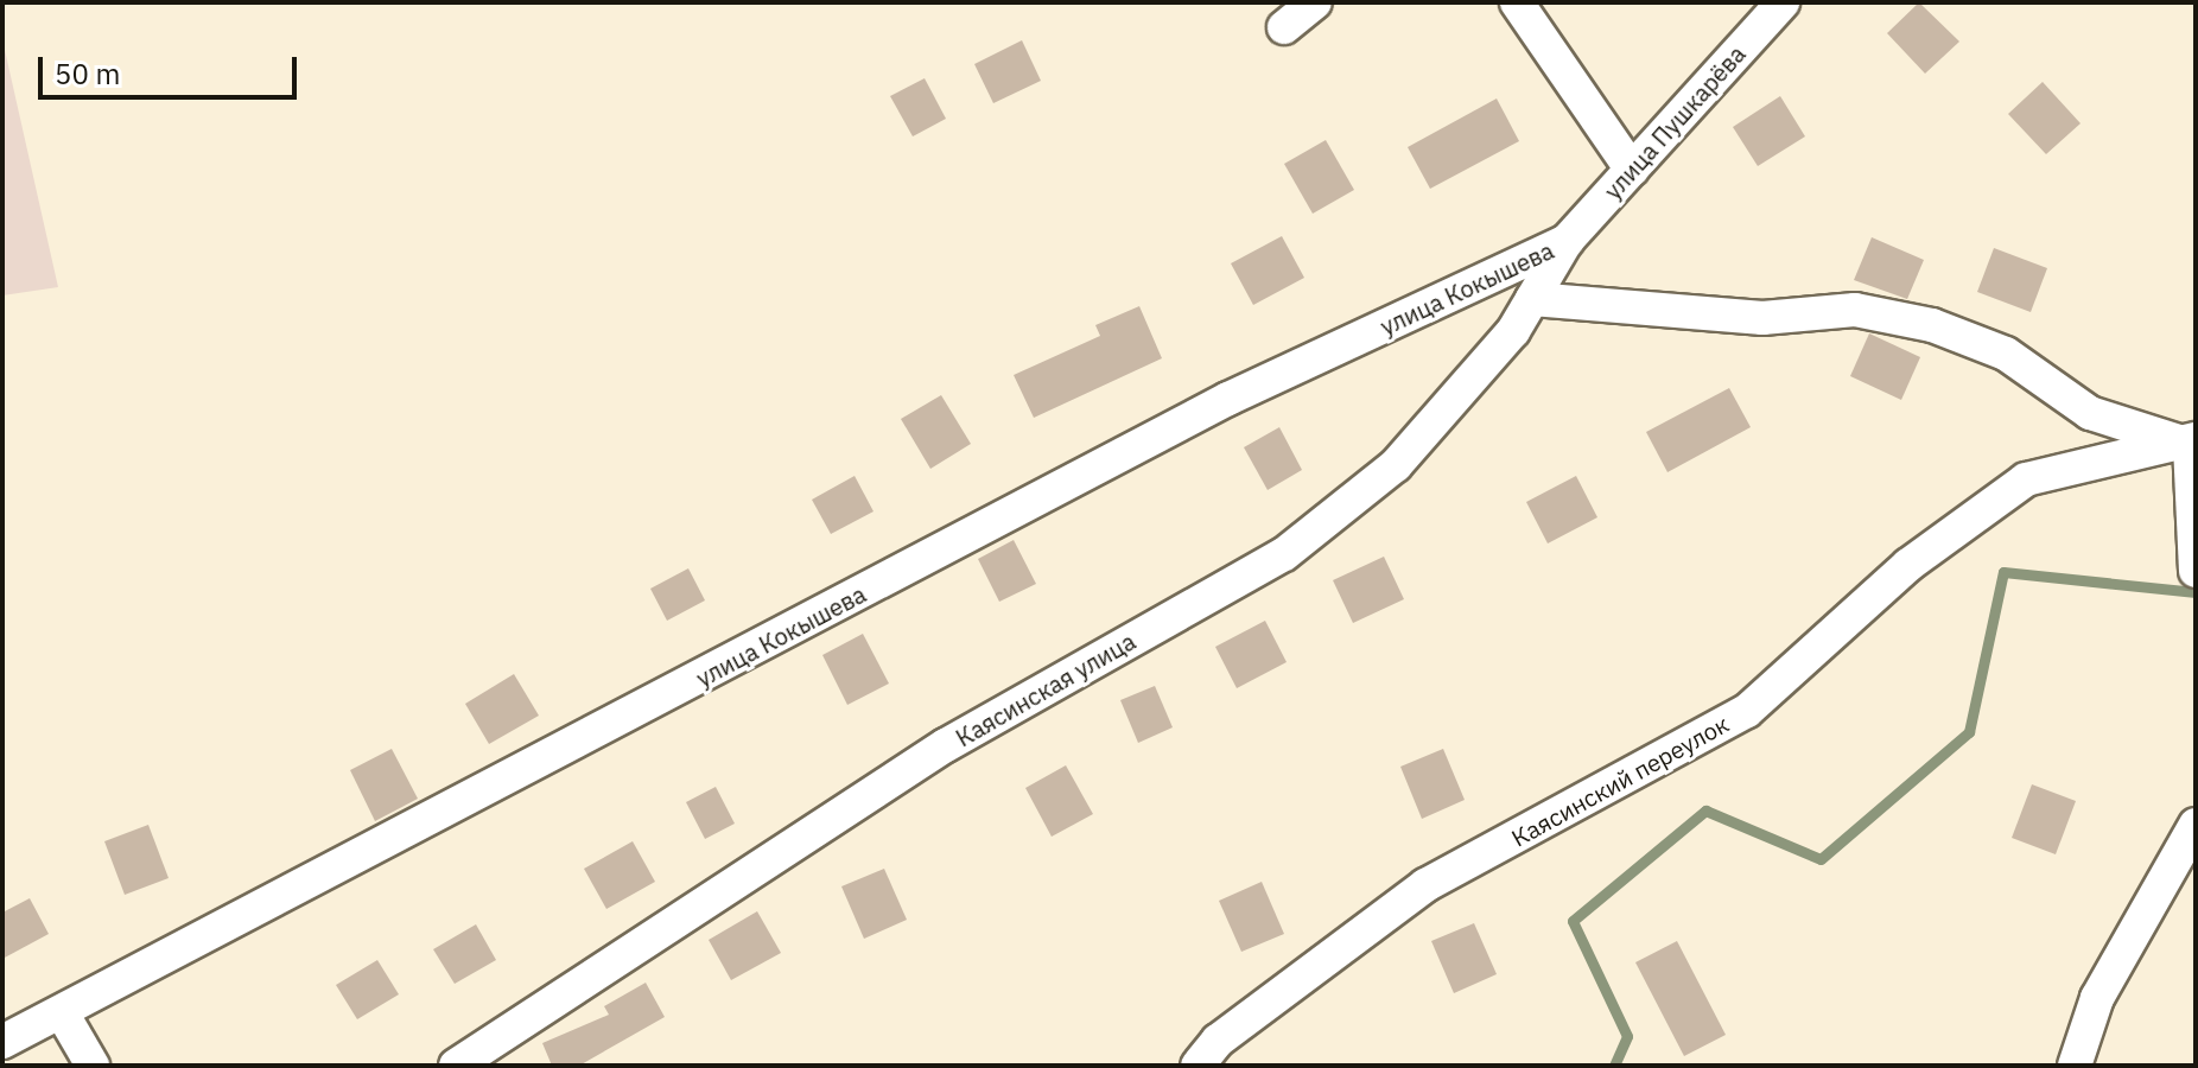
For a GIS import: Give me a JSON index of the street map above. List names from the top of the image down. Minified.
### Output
{"streets":{"street":["улица Пушкарёва","улица Кокышева","Каясинская улица","Каясинский переулок"]},"crossings":[["улица Пушкарёва","улица Кокышева"],["улица Пушкарёва","Каясинская улица"],["улица Кокышева","Каясинская улица"]],"scale_bar":"50 m"}
